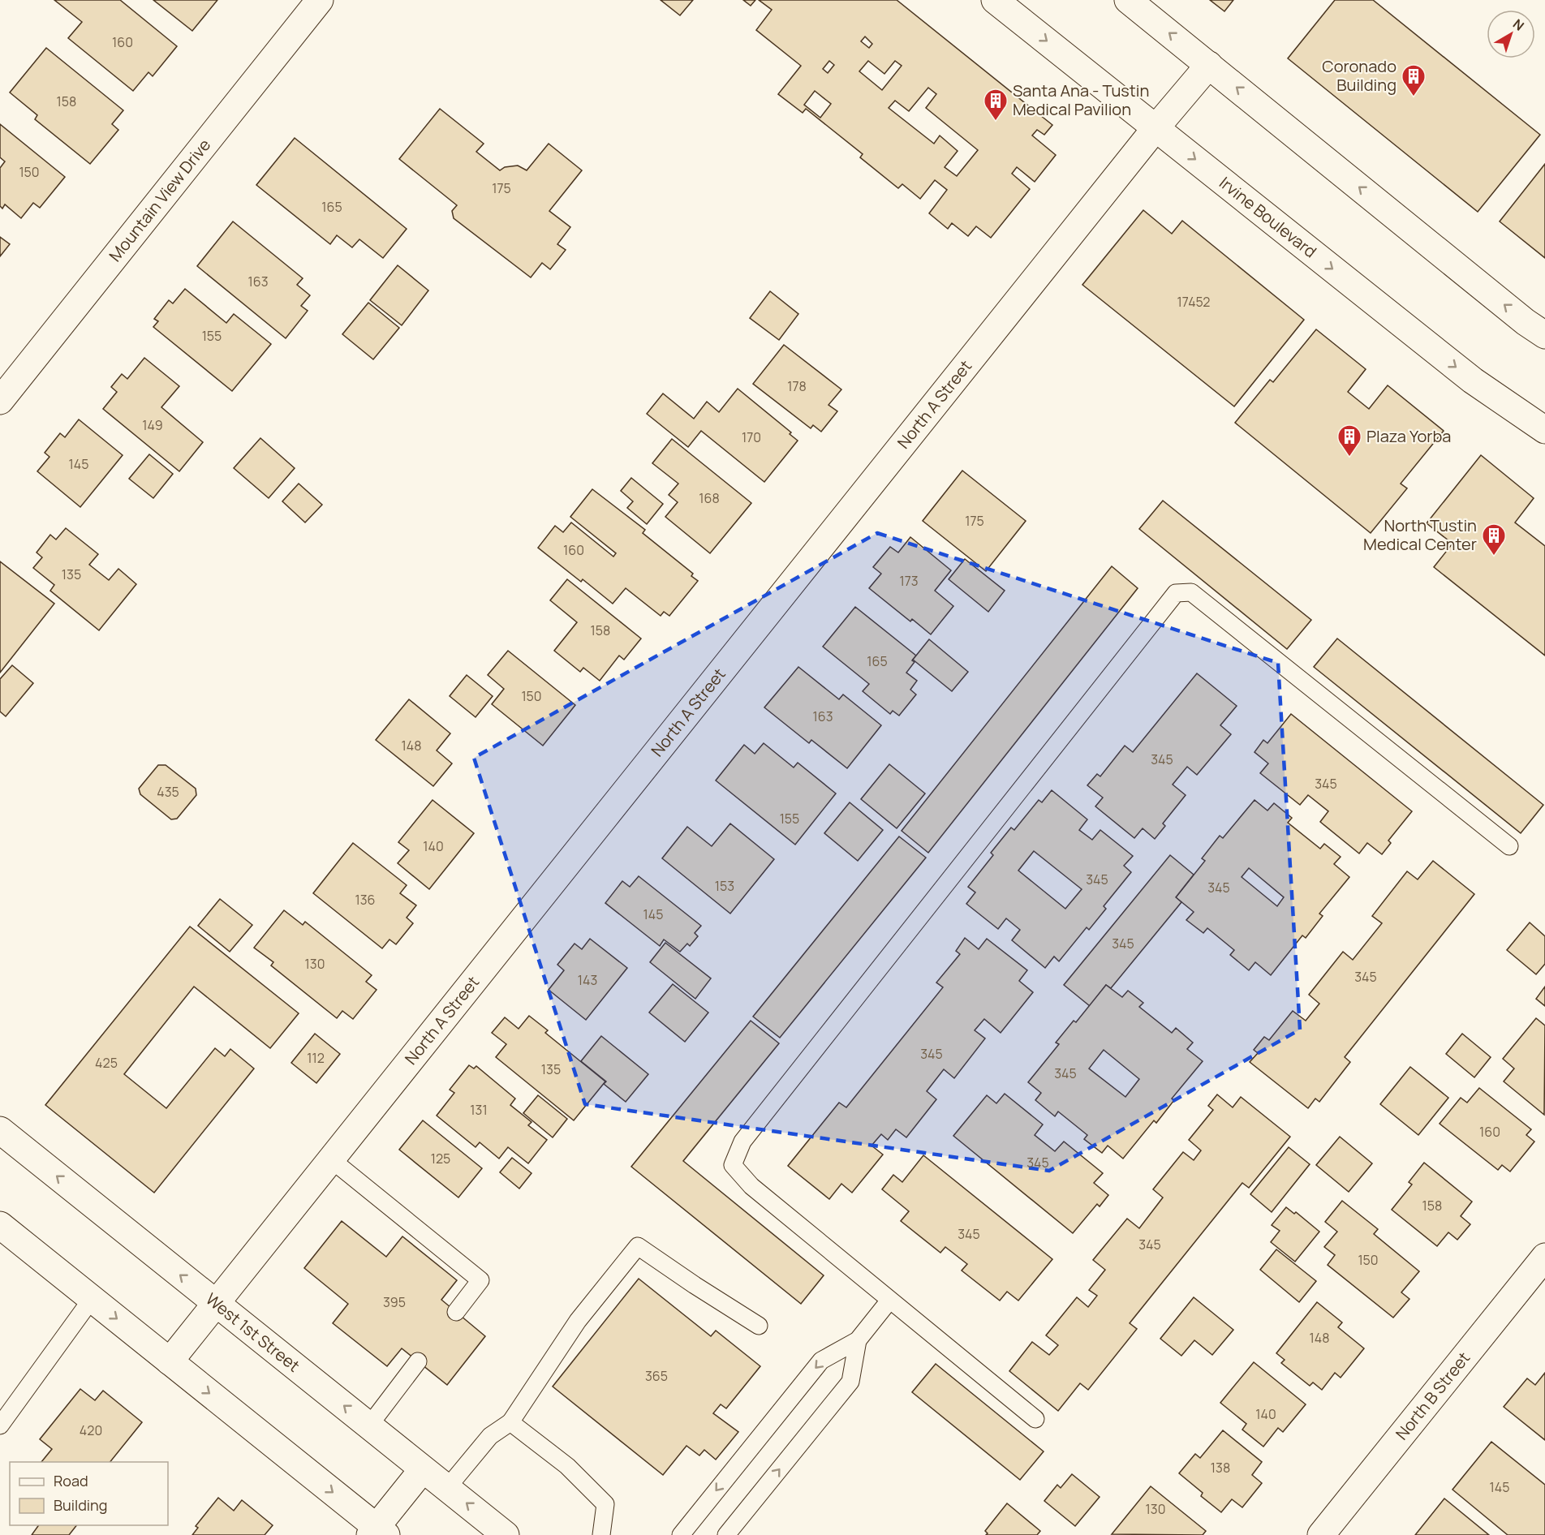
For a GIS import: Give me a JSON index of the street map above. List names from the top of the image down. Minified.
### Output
{"streets":{"street":["Mountain View Drive","Irvine Boulevard","North A Street","West 1st Street","North B Street"]},"crossings":[["Irvine Boulevard","North A Street"],["North A Street","West 1st Street"]],"places":{"building":["Coronado Building","Santa Ana - Tustin Medical Pavilion","Plaza Yorba","North Tustin Medical Center"]},"house_numbers":["160","158","150","175","165","163","17452","155","178","149","170","145","168","175","160","135","173","158","165","150","163","148","345","345","435","155","140","345","153","345","136","145","345","130","345","143","345","112","425","135","345","131","160","125","345","158","345","345","150","395","148","365","140","420","138","145","130"],"legend":["Road","Building"],"north":"top right"}
